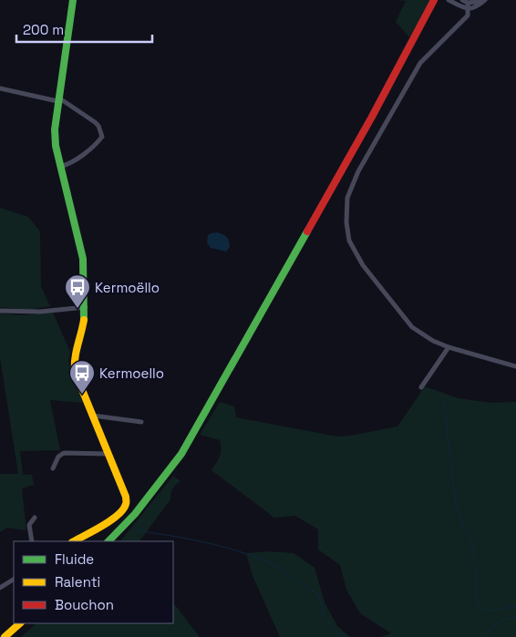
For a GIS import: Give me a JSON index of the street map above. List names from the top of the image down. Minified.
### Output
{"places":{"bus stop":["Kermoëllo","Kermoello"]},"legend":["Fluide","Ralenti","Bouchon"],"scale_bar":"200 m"}
